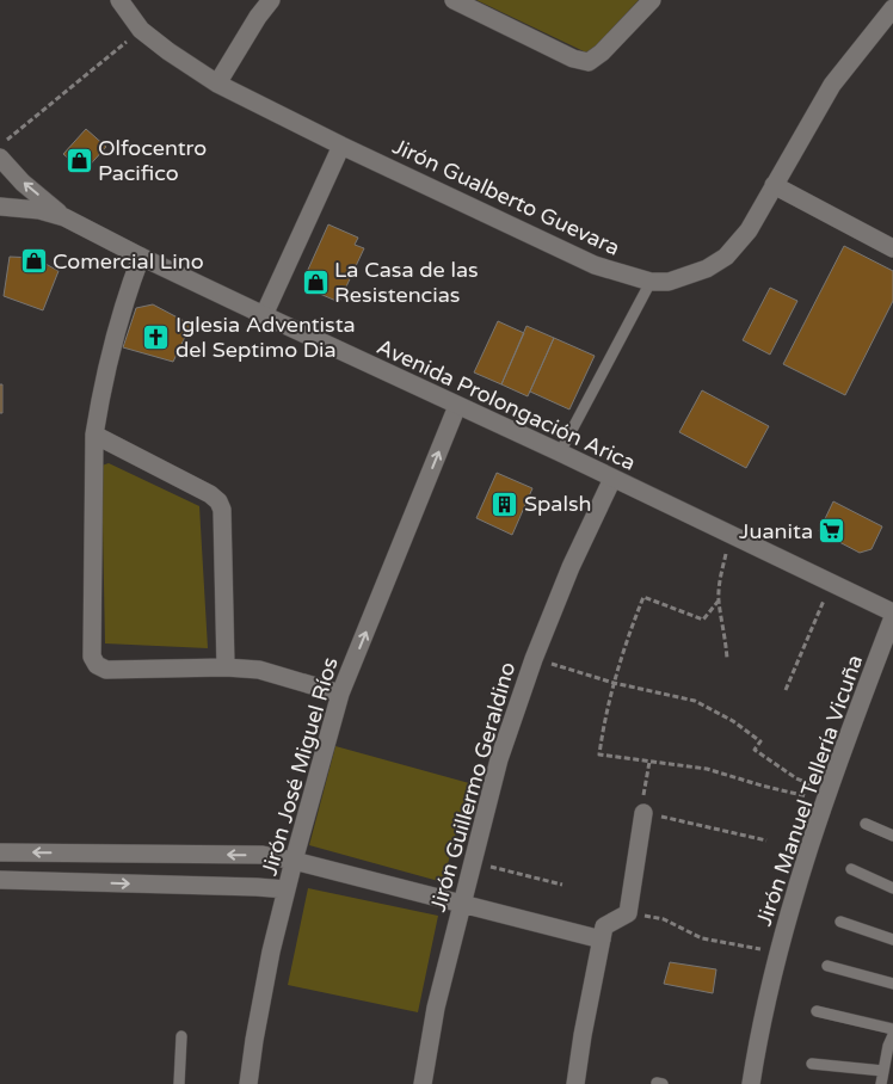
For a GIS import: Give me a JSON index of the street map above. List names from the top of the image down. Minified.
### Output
{"streets":{"street":["Jirón Gualberto Guevara","Avenida Prolongación Arica","Jirón José Miguel Ríos","Jirón Guillermo Geraldino","Jirón Manuel Tellería Vicuña"]},"crossings":[["Avenida Prolongación Arica","Jirón José Miguel Ríos"],["Avenida Prolongación Arica","Jirón Guillermo Geraldino"]],"one_way":["Jirón José Miguel Ríos"],"places":{"shop":["Olfocentro Pacifico","Comercial Lino","La Casa de las Resistencias"],"church":["Iglesia Adventista del Septimo Dia"],"building":["Spalsh"],"supermarket":["Juanita"]}}
